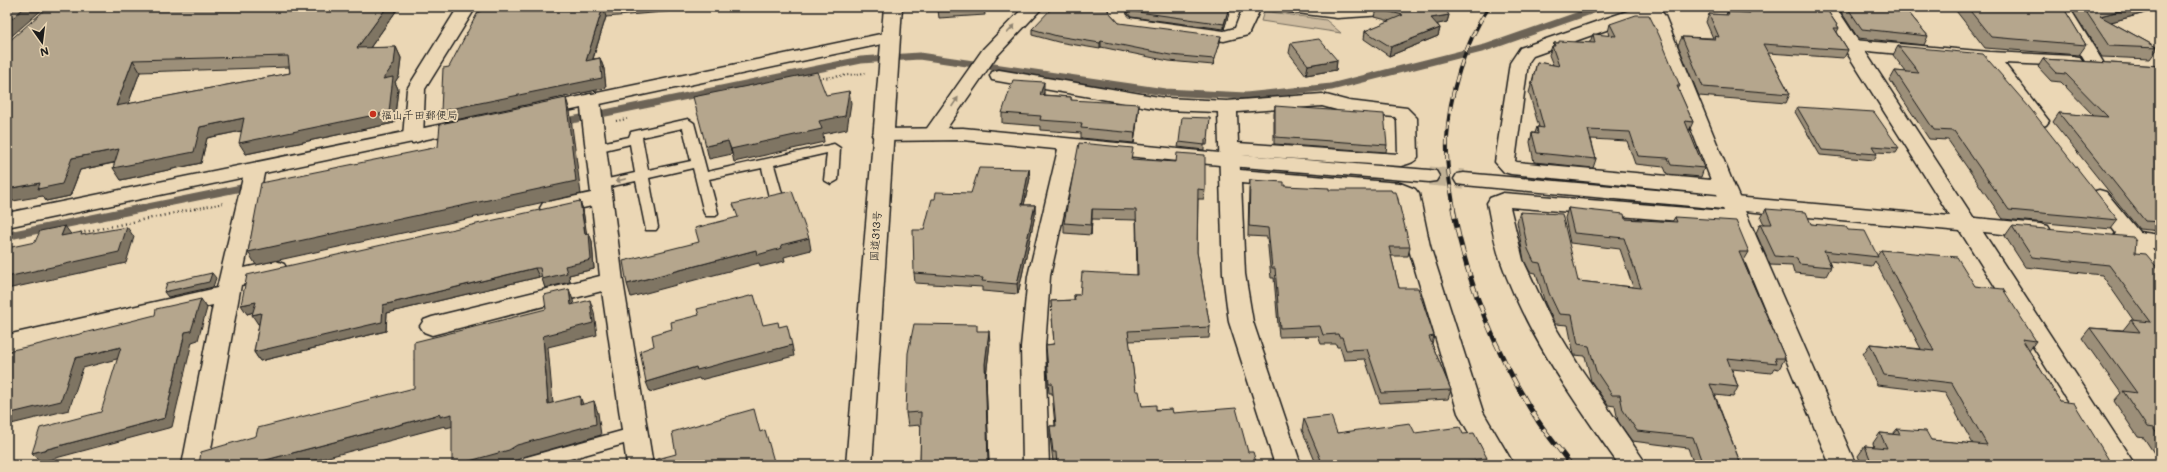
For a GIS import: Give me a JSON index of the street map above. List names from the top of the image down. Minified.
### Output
{"streets":{"main road":["国道313号"]},"places":["福山千田郵便局"],"north":"bottom"}
